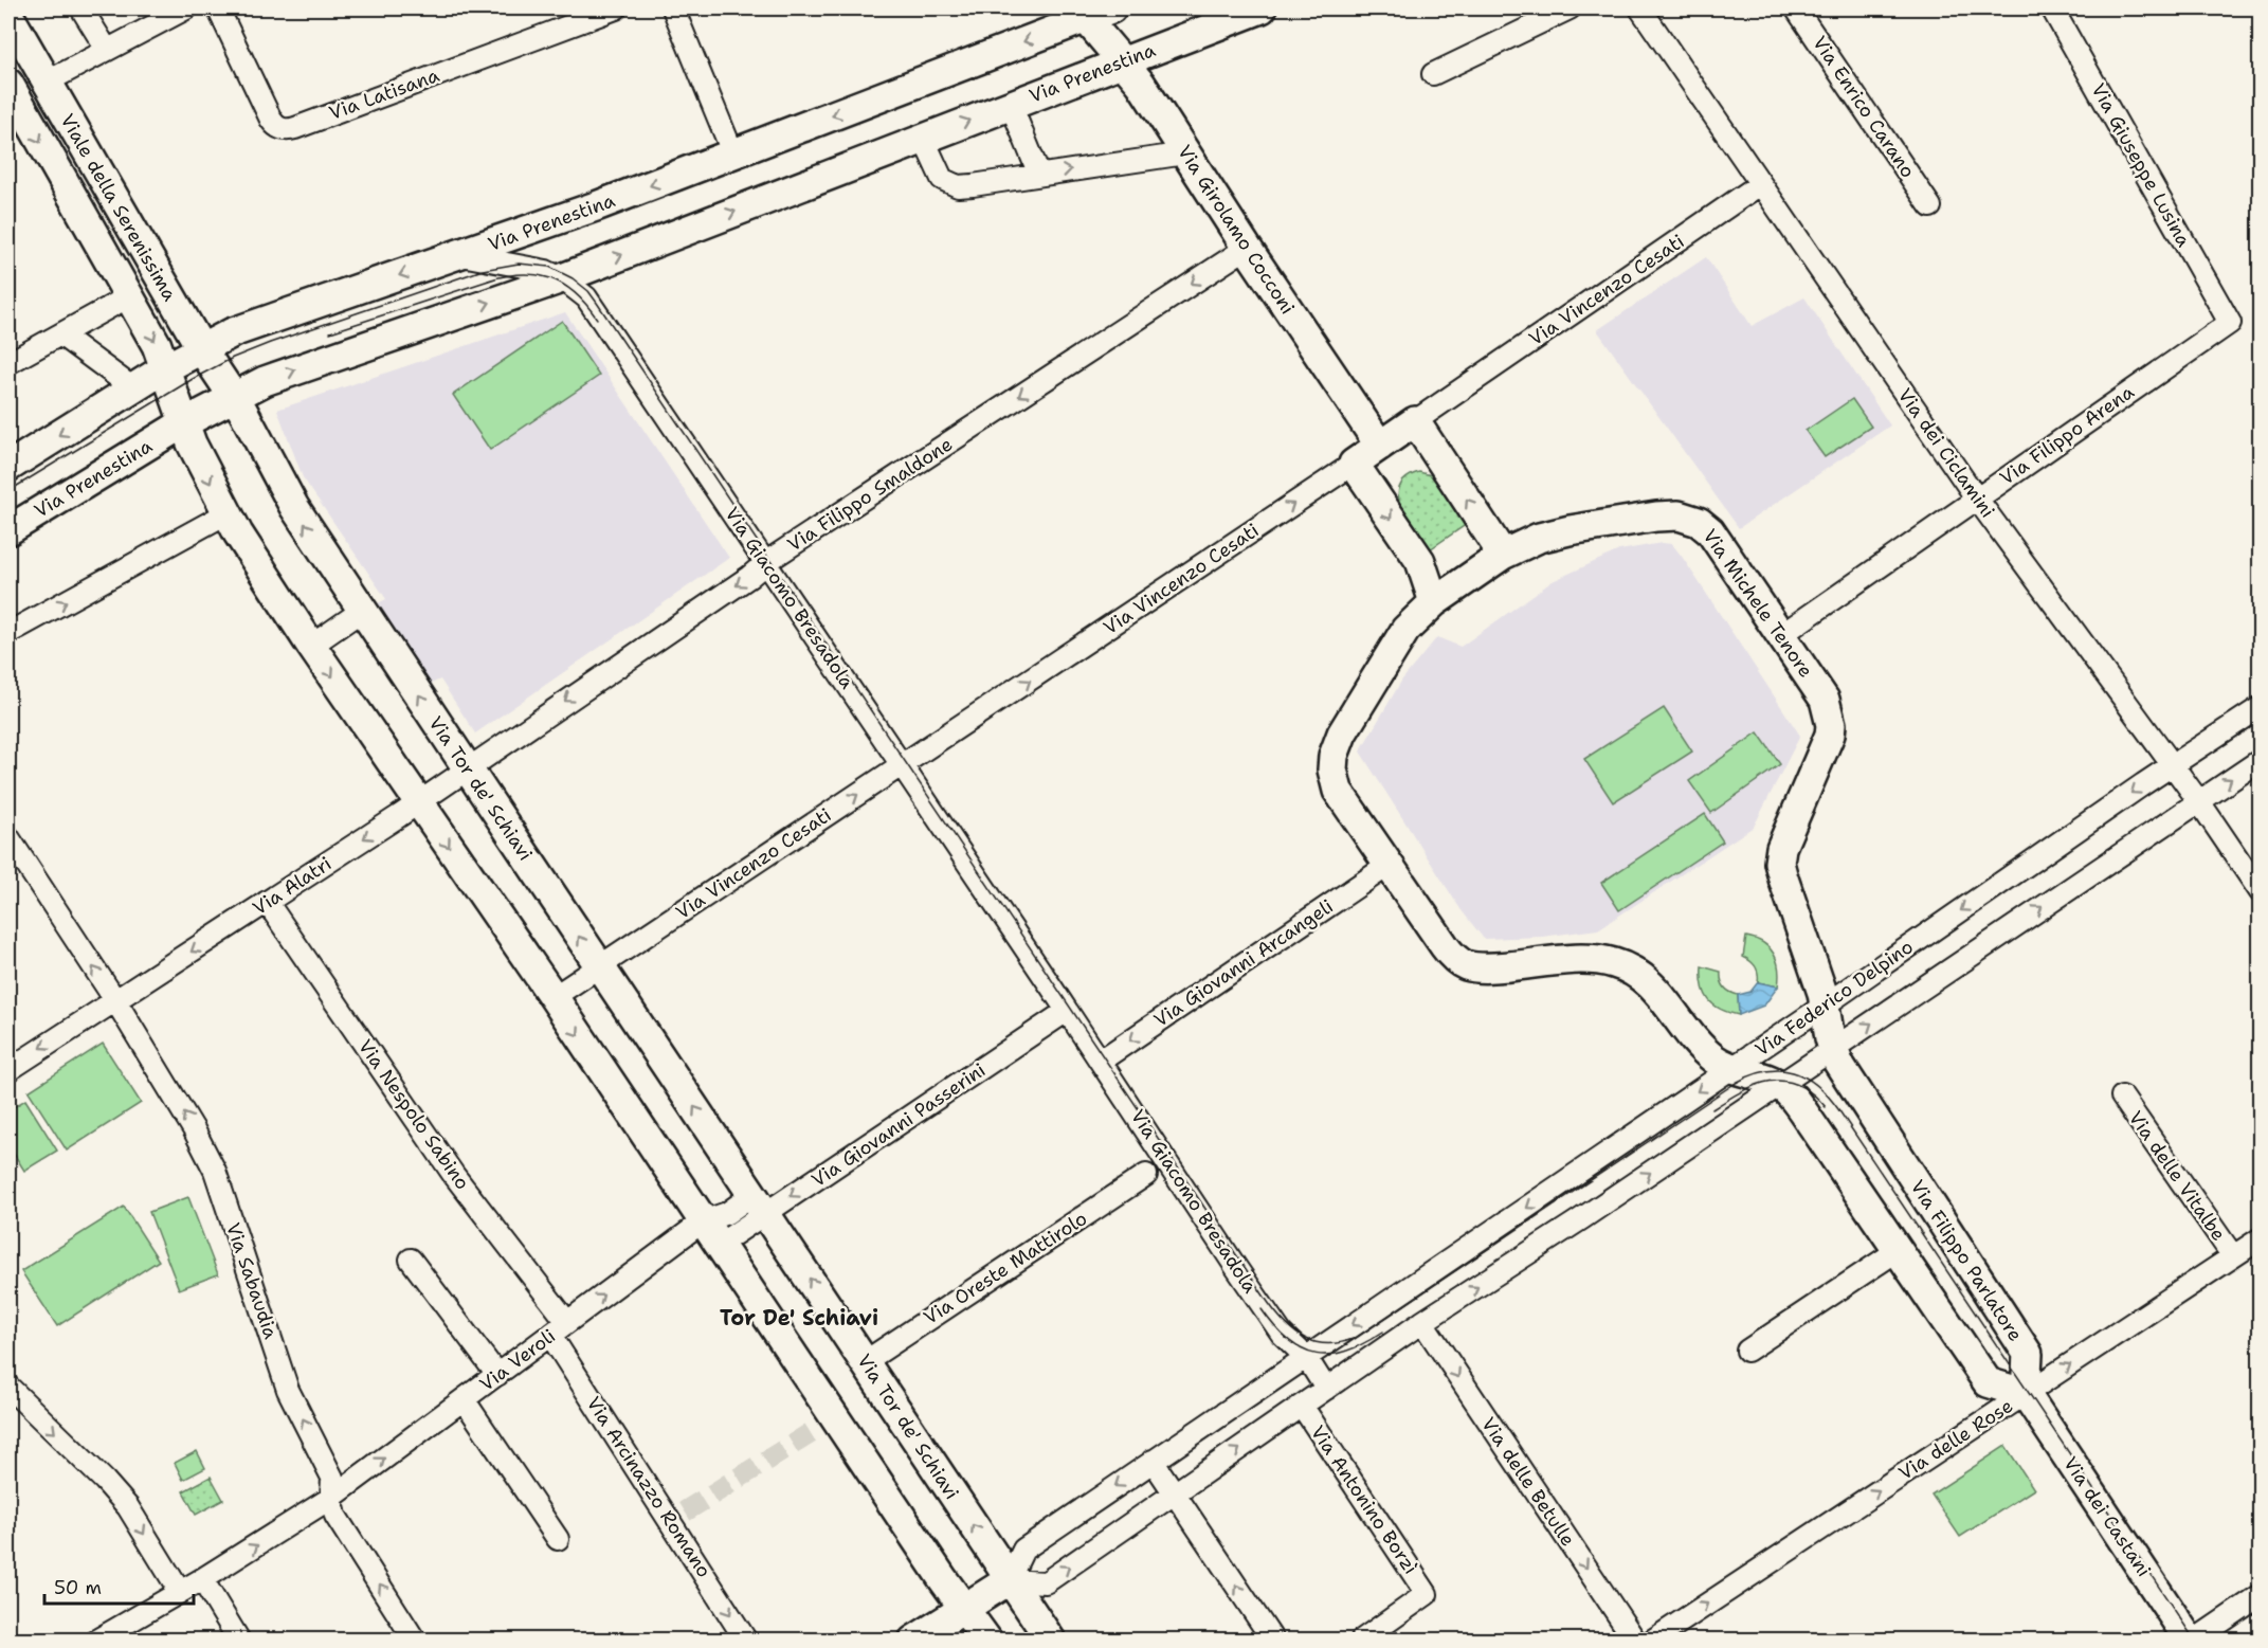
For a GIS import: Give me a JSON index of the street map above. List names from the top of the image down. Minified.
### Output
{"streets":{"main road":["Via Prenestina","Viale della Serenissima","Via Girolamo Cocconi","Via Vincenzo Cesati","Via Michele Tenore","Via Tor de' Schiavi","Via Filippo Parlatore","Via dei Castani"],"street":["Via Latisana","Via Enrico Carano","Via Giuseppe Lusina","Via Filippo Arena","Via dei Ciclamini","Via Filippo Smaldone","Via Giacomo Bresadola","Via Alatri","Via Giovanni Arcangeli","Via Federico Delpino","Via Nespolo Sabino","Via Giovanni Passerini","Via delle Vitalbe","Via Oreste Mattirolo","Via Sabaudia","Via Veroli","Via delle Rose","Via delle Betulle","Via Arcinazzo Romano","Via Antonino Borzì"]},"crossings":[["Via Prenestina","Viale della Serenissima"],["Via Prenestina","Via Girolamo Cocconi"],["Via Prenestina","Via Giacomo Bresadola"],["Via Prenestina","Via Tor de' Schiavi"],["Via Giuseppe Lusina","Via Filippo Arena"],["Viale della Serenissima","Via Tor de' Schiavi"],["Via Girolamo Cocconi","Via Vincenzo Cesati"],["Via Girolamo Cocconi","Via Filippo Smaldone"],["Via Vincenzo Cesati","Via dei Ciclamini"],["Via Vincenzo Cesati","Via Giacomo Bresadola"],["Via Vincenzo Cesati","Via Tor de' Schiavi"],["Via Filippo Arena","Via dei Ciclamini"],["Via Filippo Arena","Via Michele Tenore"],["Via dei Ciclamini","Via Federico Delpino"],["Via Filippo Smaldone","Via Giacomo Bresadola"],["Via Filippo Smaldone","Via Tor de' Schiavi"],["Via Filippo Smaldone","Via Alatri"],["Via Giacomo Bresadola","Via Giovanni Arcangeli"],["Via Giacomo Bresadola","Via Federico Delpino"],["Via Giacomo Bresadola","Via Giovanni Passerini"],["Via Michele Tenore","Via Giovanni Arcangeli"],["Via Michele Tenore","Via Federico Delpino"],["Via Michele Tenore","Via Filippo Parlatore"],["Via Tor de' Schiavi","Via Alatri"],["Via Tor de' Schiavi","Via Giovanni Passerini"],["Via Tor de' Schiavi","Via Oreste Mattirolo"],["Via Alatri","Via Nespolo Sabino"],["Via Alatri","Via Sabaudia"],["Via Federico Delpino","Via Filippo Parlatore"],["Via Federico Delpino","Via delle Betulle"],["Via Federico Delpino","Via Antonino Borzì"],["Via Nespolo Sabino","Via Veroli"],["Via Nespolo Sabino","Via Arcinazzo Romano"],["Via delle Vitalbe","Via delle Rose"],["Via Filippo Parlatore","Via delle Rose"],["Via Filippo Parlatore","Via dei Castani"],["Via Sabaudia","Via Veroli"],["Via Veroli","Via Arcinazzo Romano"],["Via delle Rose","Via dei Castani"]],"one_way":["Via Vincenzo Cesati","Via Filippo Smaldone","Via Alatri","Via Giovanni Arcangeli","Via Giovanni Passerini","Via Veroli","Via delle Rose","Via delle Betulle"],"districts":["Tor De' Schiavi"],"scale_bar":"50 m"}
